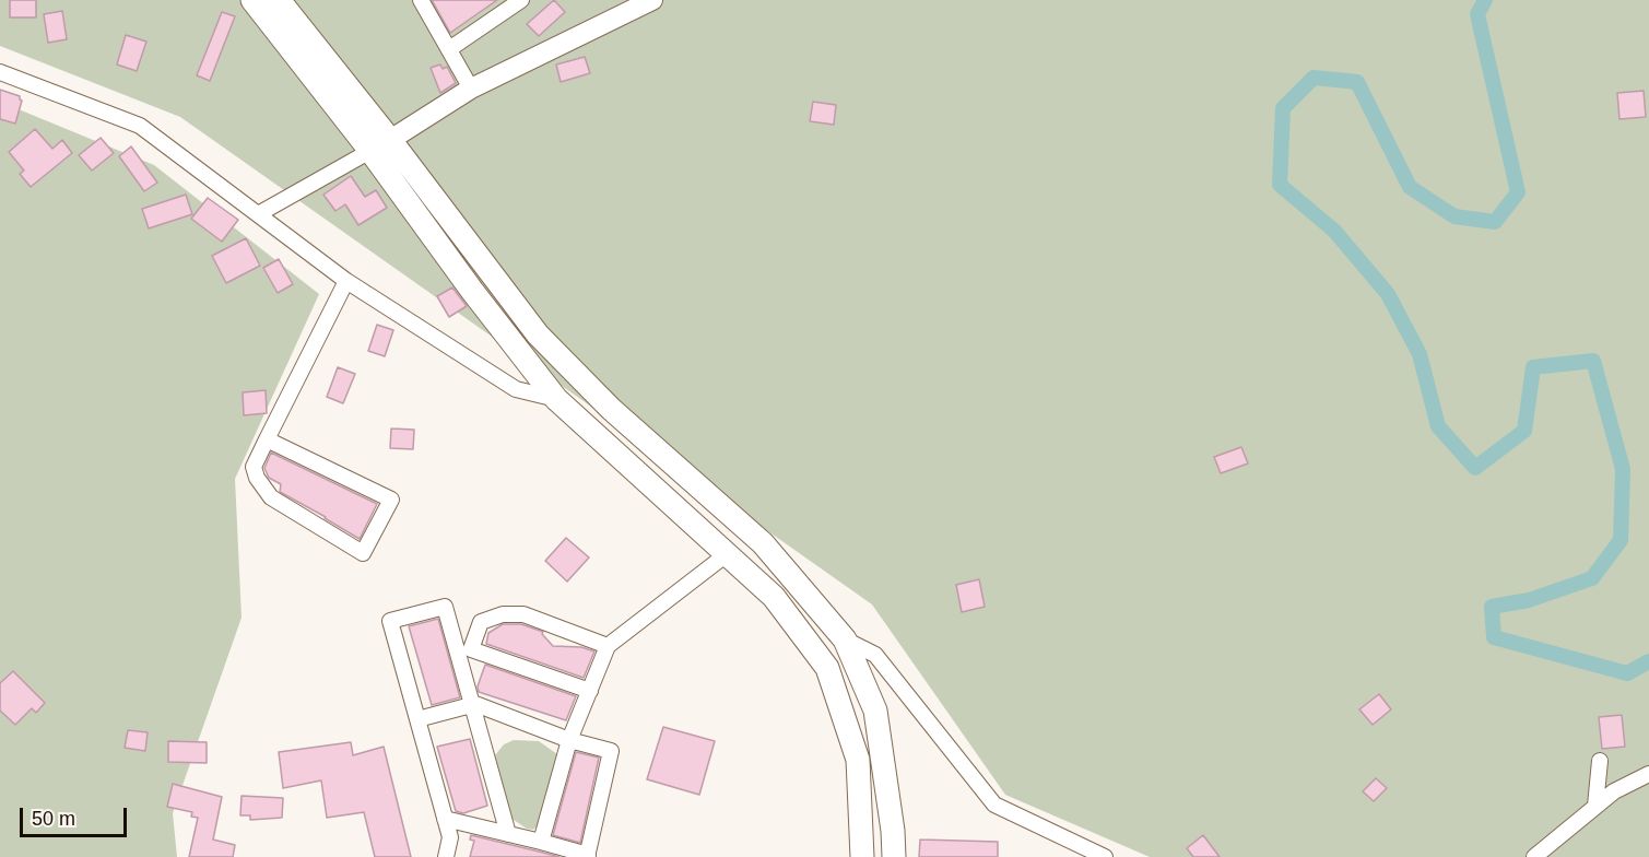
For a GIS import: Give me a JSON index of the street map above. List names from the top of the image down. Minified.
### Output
{"scale_bar":"50 m"}
